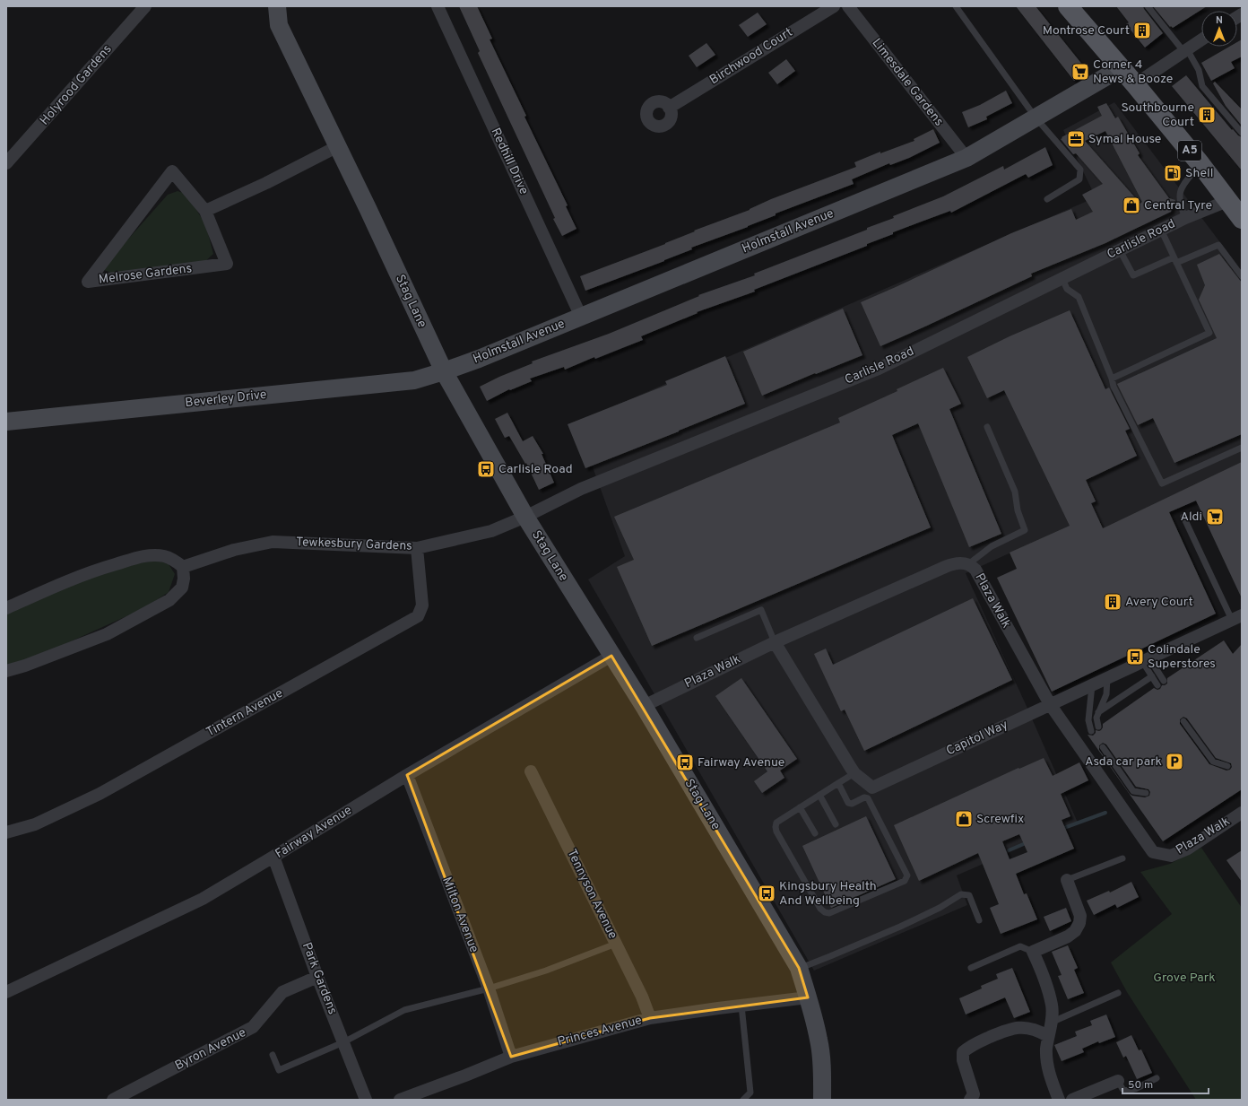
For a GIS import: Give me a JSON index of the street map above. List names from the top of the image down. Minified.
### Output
{"streets":{"main road":["A5"],"street":["Birchwood Court","Limesdale Gardens","Holyrood Gardens","Redhill Drive","Holmstall Avenue","Carlisle Road","Melrose Gardens","Stag Lane","Beverley Drive","Tewkesbury Gardens","Plaza Walk","Tintern Avenue","Capitol Way","Fairway Avenue","Tennyson Avenue","Milton Avenue","Park Gardens","Princes Avenue","Byron Avenue"]},"crossings":[["Limesdale Gardens","Holmstall Avenue"],["A5","Holmstall Avenue"],["A5","Carlisle Road"],["Redhill Drive","Holmstall Avenue"],["Holmstall Avenue","Stag Lane"],["Holmstall Avenue","Beverley Drive"],["Carlisle Road","Stag Lane"],["Carlisle Road","Tewkesbury Gardens"],["Stag Lane","Beverley Drive"],["Stag Lane","Tewkesbury Gardens"],["Stag Lane","Plaza Walk"],["Stag Lane","Fairway Avenue"],["Stag Lane","Princes Avenue"],["Tewkesbury Gardens","Tintern Avenue"],["Plaza Walk","Capitol Way"],["Fairway Avenue","Milton Avenue"],["Fairway Avenue","Park Gardens"],["Tennyson Avenue","Princes Avenue"],["Milton Avenue","Princes Avenue"],["Park Gardens","Byron Avenue"]],"parks":["Grove Park"],"places":{"building":["Montrose Court","Southbourne Court","Avery Court"],"supermarket":["Corner 4 News & Booze","Aldi"],"office":["Symal House"],"fuel station":["Shell"],"shop":["Central Tyre","Screwfix"],"bus stop":["Carlisle Road","Colindale Superstores","Fairway Avenue","Kingsbury Health And Wellbeing"],"parking":["Asda car park"]},"scale_bar":"50 m","north":"top"}
